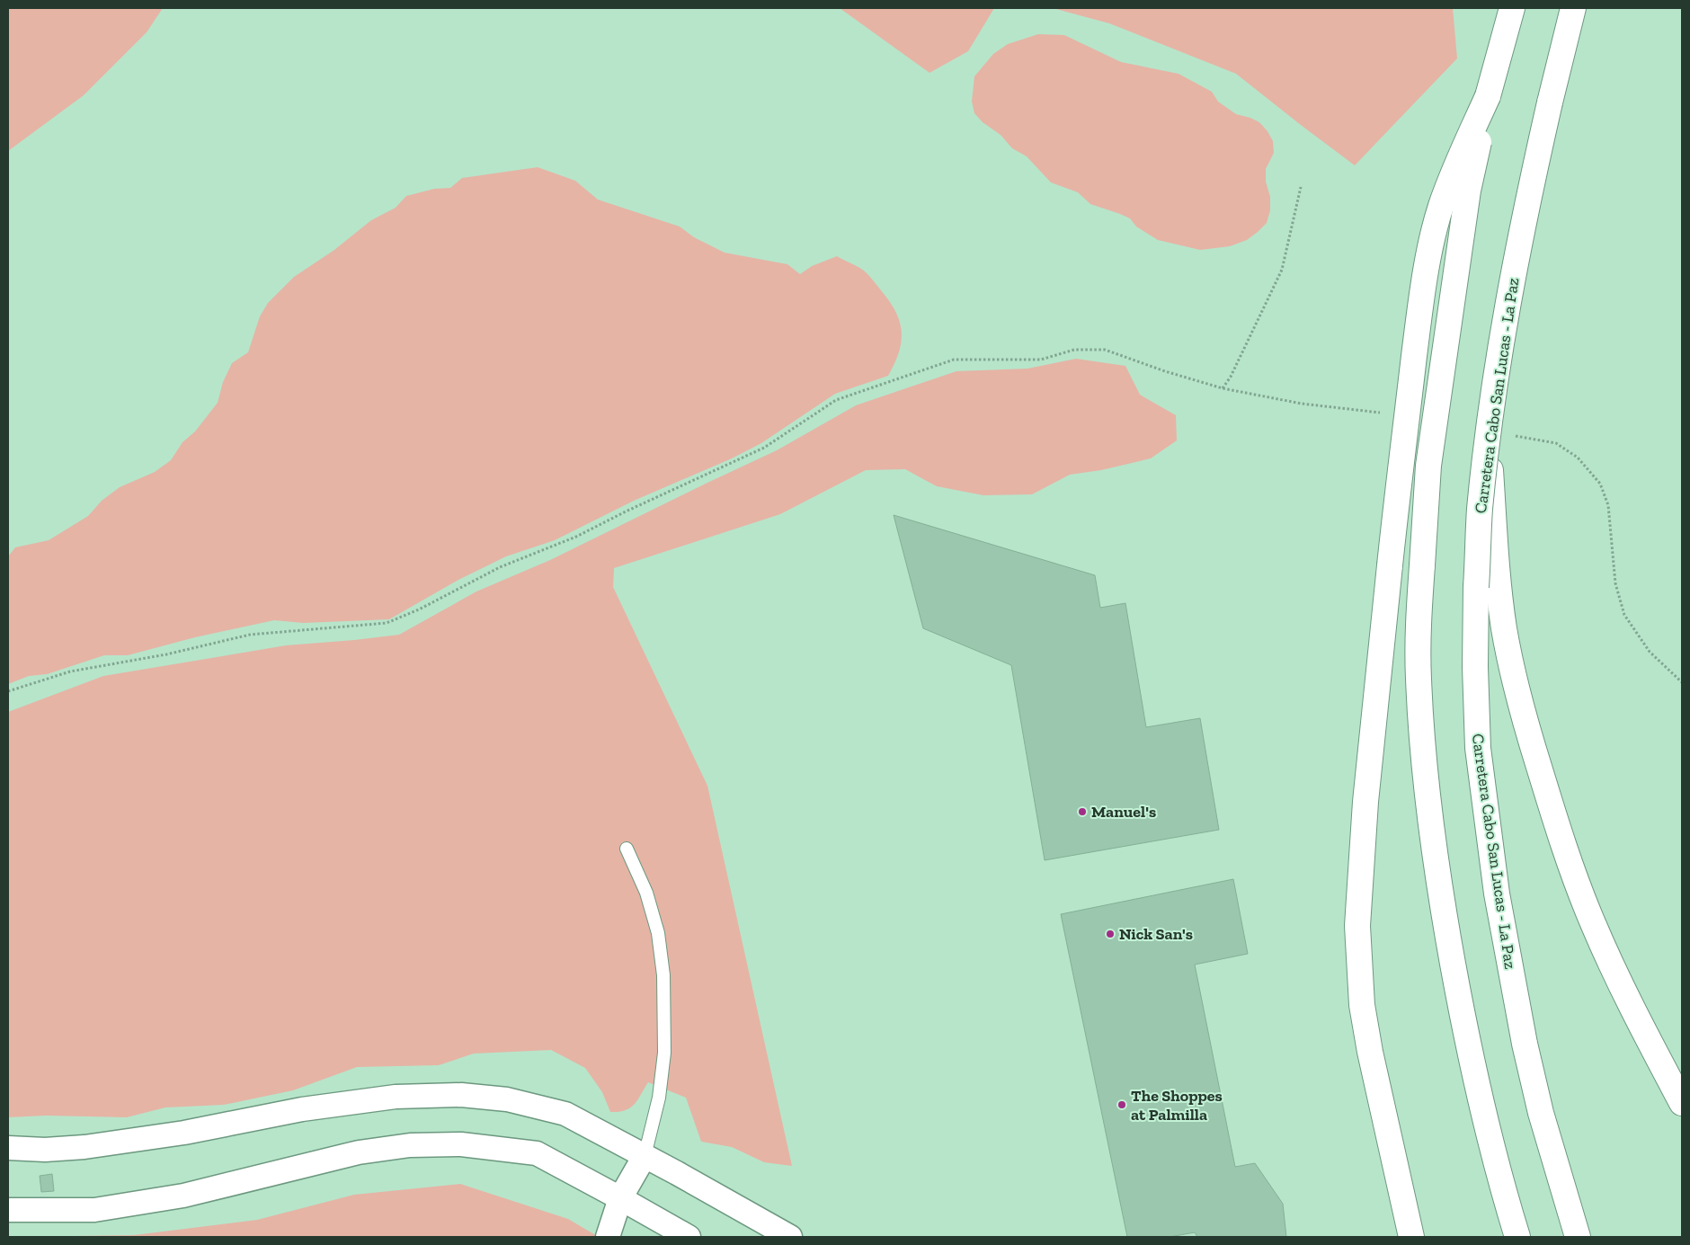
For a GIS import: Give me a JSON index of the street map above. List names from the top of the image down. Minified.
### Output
{"streets":{"highway":["Carretera Cabo San Lucas - La Paz"]},"places":["Manuel's","Nick San's","The Shoppes at Palmilla"]}
